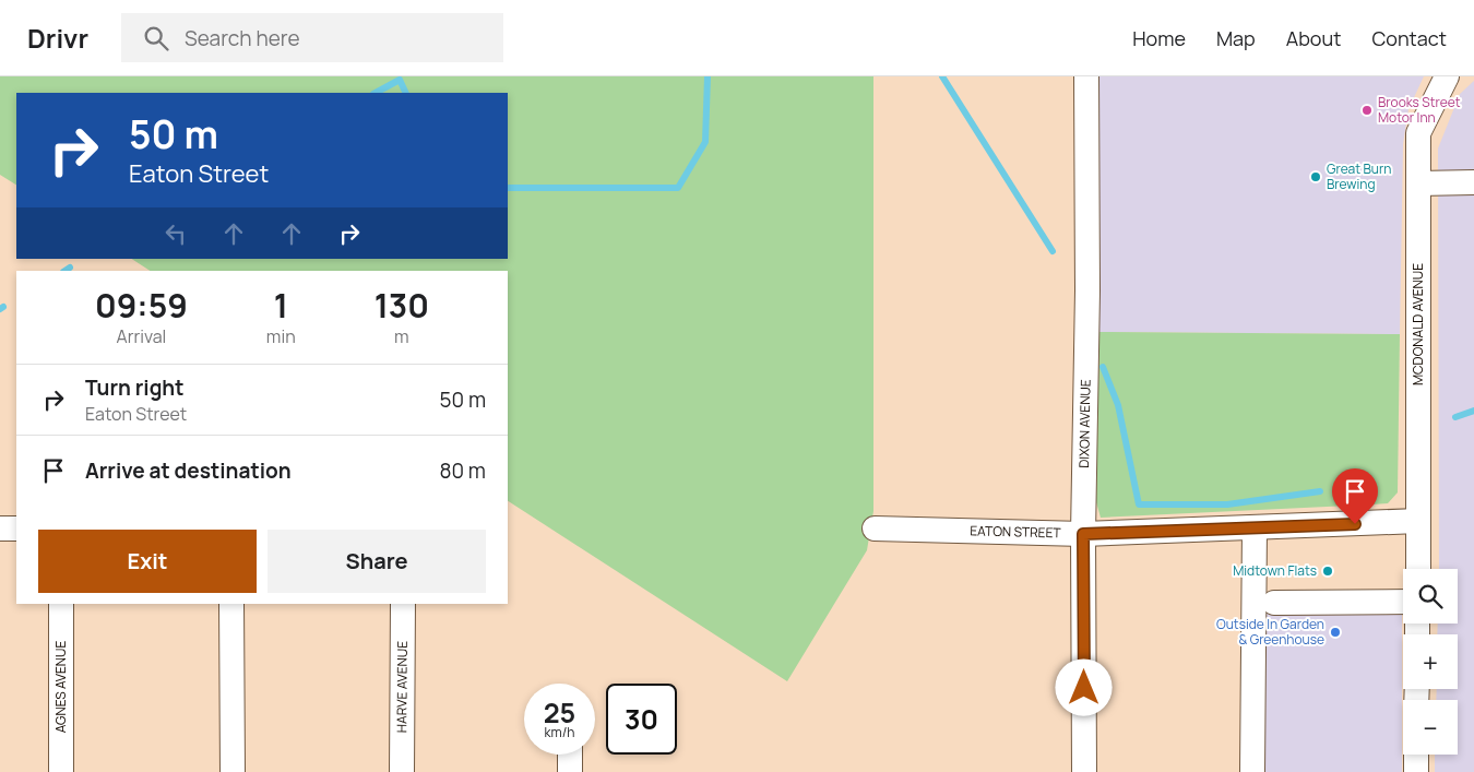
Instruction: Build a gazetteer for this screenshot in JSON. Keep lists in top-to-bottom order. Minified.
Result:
{"streets":{"street":["MCDONALD AVENUE","DIXON AVENUE","EATON STREET","AGNES AVENUE","HARVE AVENUE"]},"crossings":[["MCDONALD AVENUE","EATON STREET"],["DIXON AVENUE","EATON STREET"]],"places":["Brooks Street Motor Inn","Great Burn Brewing","Midtown Flats","Outside In Garden & Greenhouse"],"page":{"header":"Drivr","search":"Search here","nav":["Home","Map","About","Contact"],"turn":["50 m","Eaton Street"],"eta":["09:59","Arrival","1","min","130","m"],"list":[{"name":"Turn right","note":"Eaton Street","value":"50 m"},{"name":"Arrive at destination","value":"80 m"}],"buttons":["Exit","Share"],"map_buttons":["+","−"],"speed":"25 km/h","limit":"30"}}
